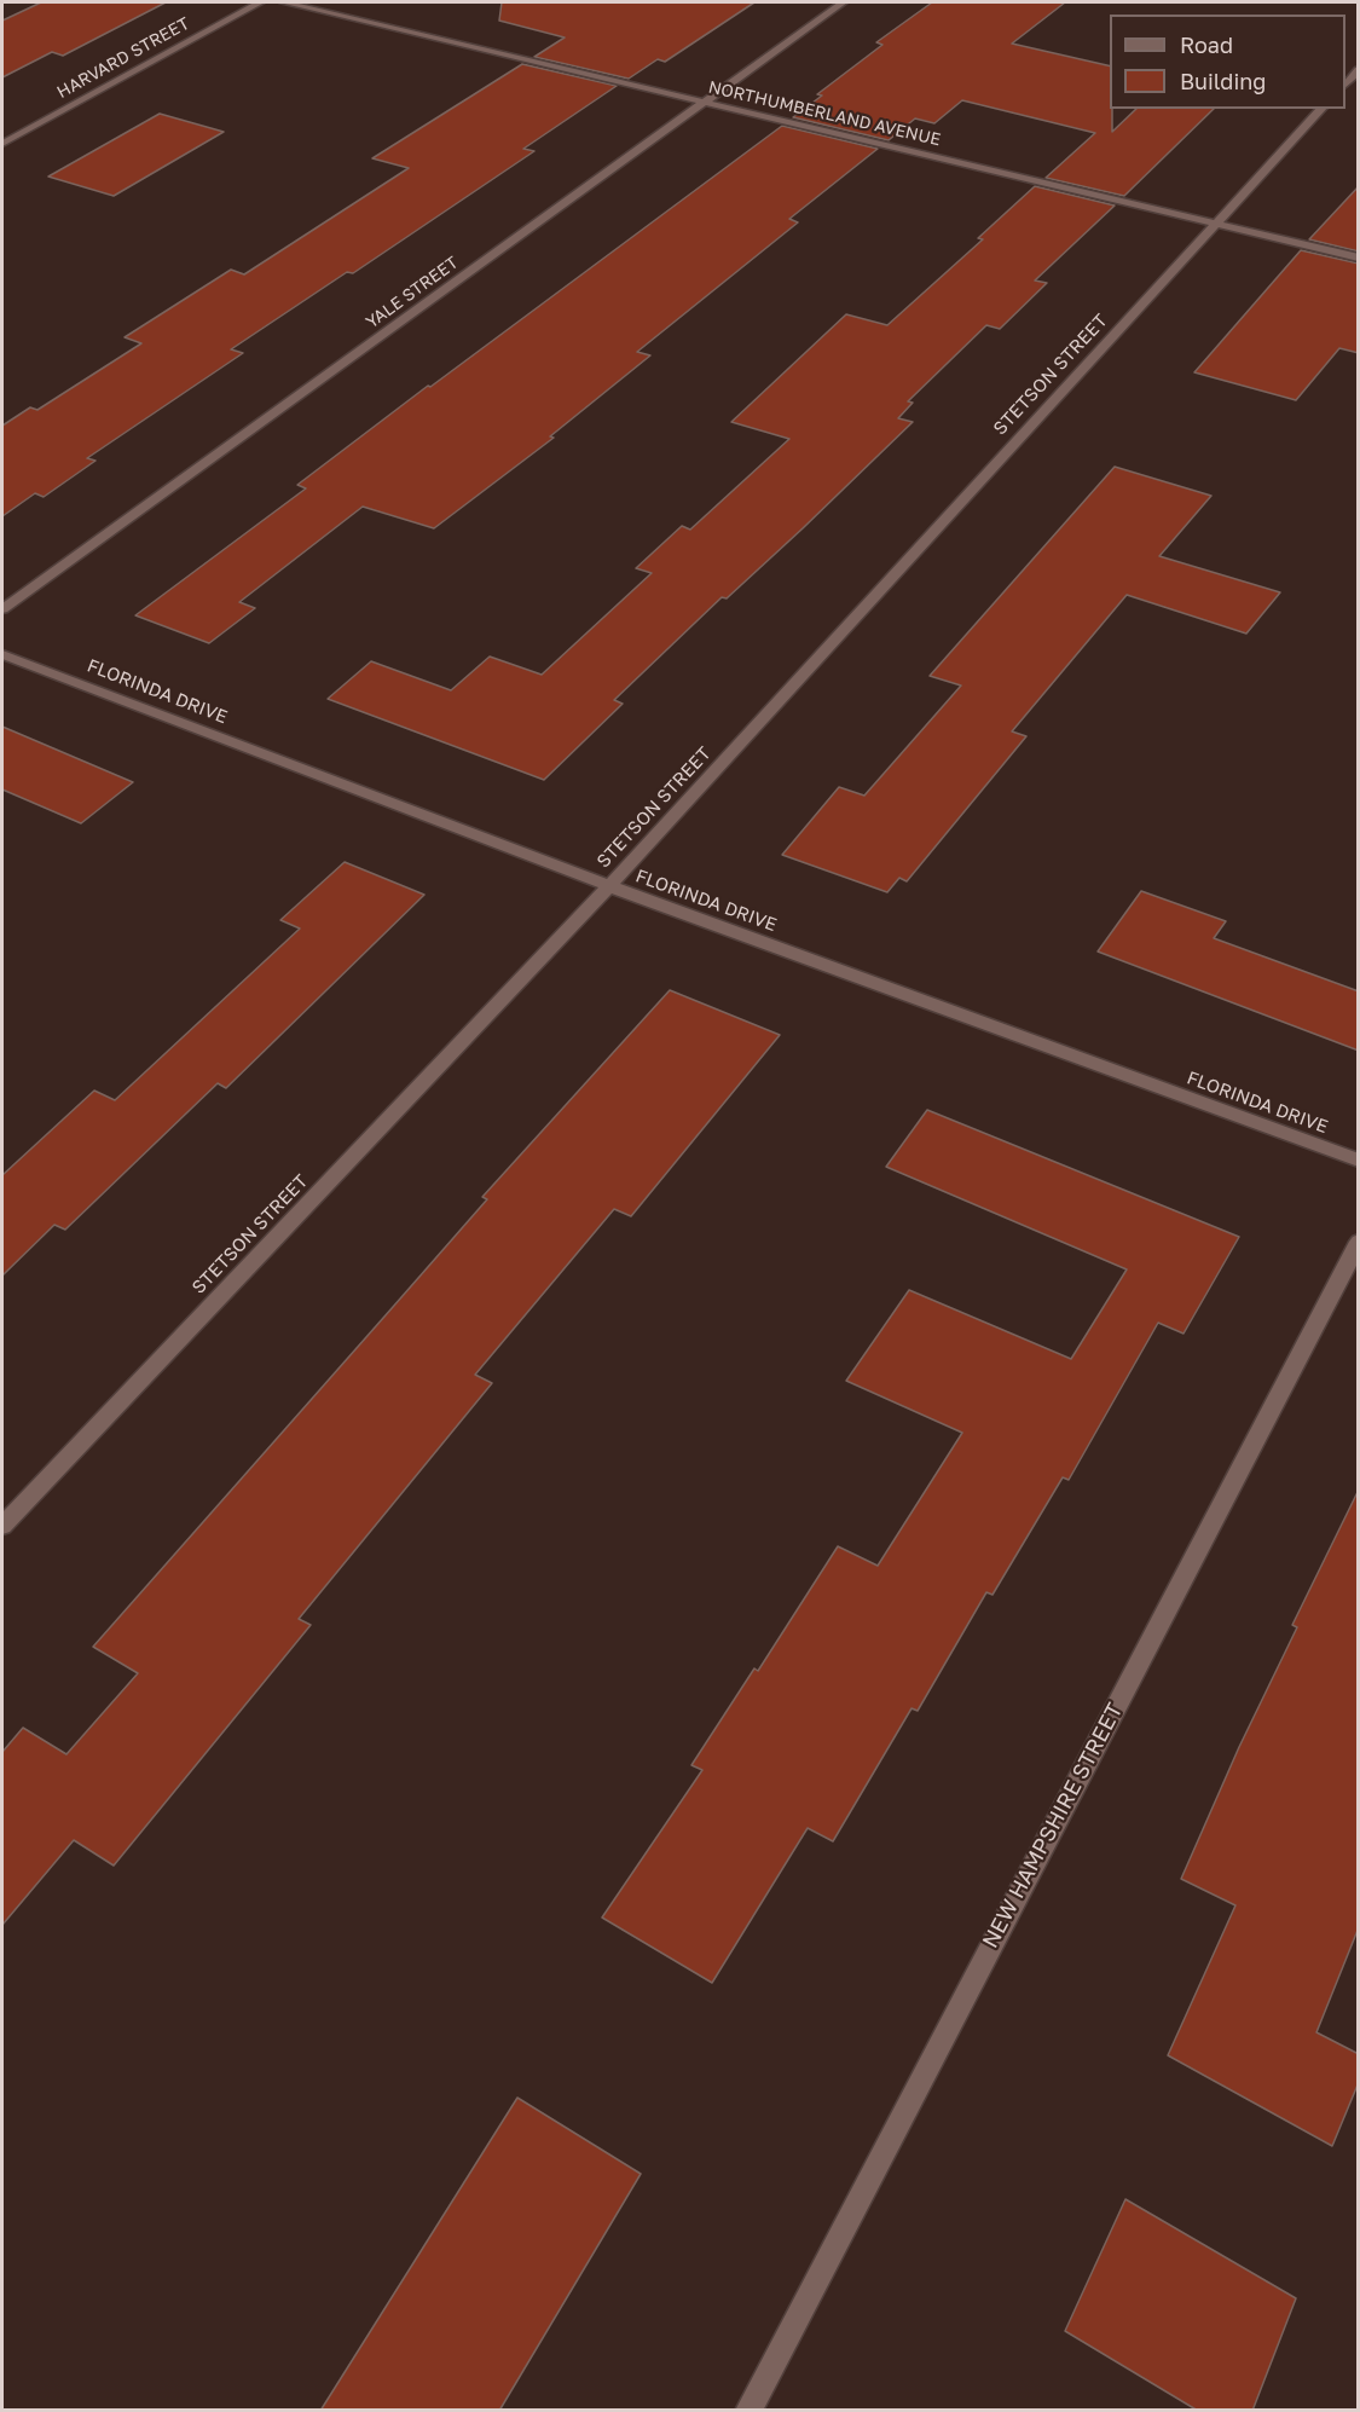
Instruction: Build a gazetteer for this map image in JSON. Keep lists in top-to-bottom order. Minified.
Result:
{"streets":{"street":["HARVARD STREET","NORTHUMBERLAND AVENUE","YALE STREET","STETSON STREET","FLORINDA DRIVE","NEW HAMPSHIRE STREET"]},"crossings":[["NORTHUMBERLAND AVENUE","YALE STREET"],["NORTHUMBERLAND AVENUE","STETSON STREET"],["STETSON STREET","FLORINDA DRIVE"]],"legend":["Road","Building"]}
